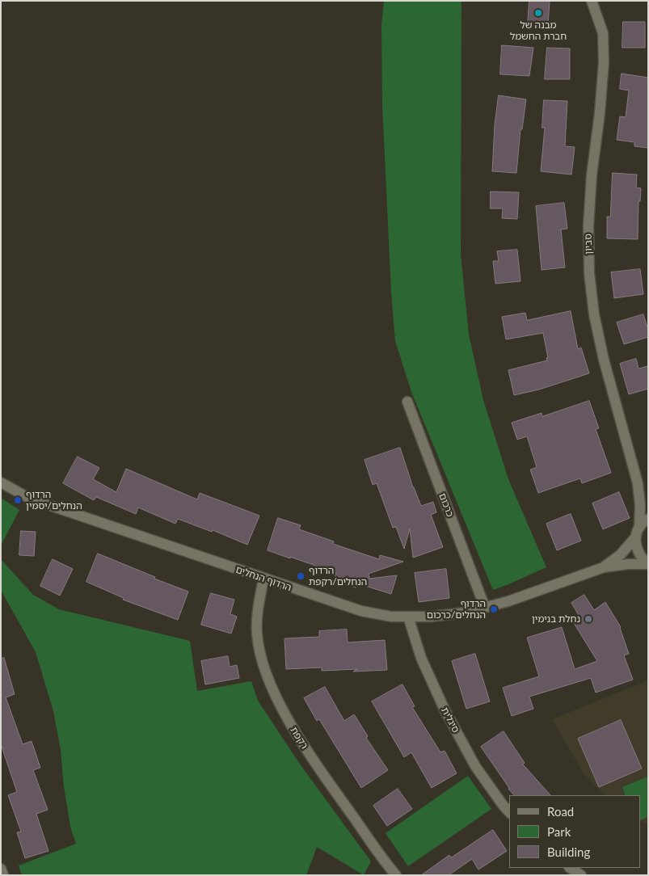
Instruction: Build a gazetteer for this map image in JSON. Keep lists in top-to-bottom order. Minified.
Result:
{"streets":{"street":["סביון","כרכום","הרדוף הנחלים","סיגלית","רקפת"]},"crossings":[["סביון","הרדוף הנחלים"],["כרכום","הרדוף הנחלים"],["הרדוף הנחלים","סיגלית"],["הרדוף הנחלים","רקפת"]],"places":["מבנה של חברת החשמל","הרדוף הנחלים/יסמין","הרדוף הנחלים/רקפת","הרדוף הנחלים/כרכום","נחלת בנימין"],"legend":["Road","Park","Building"]}
